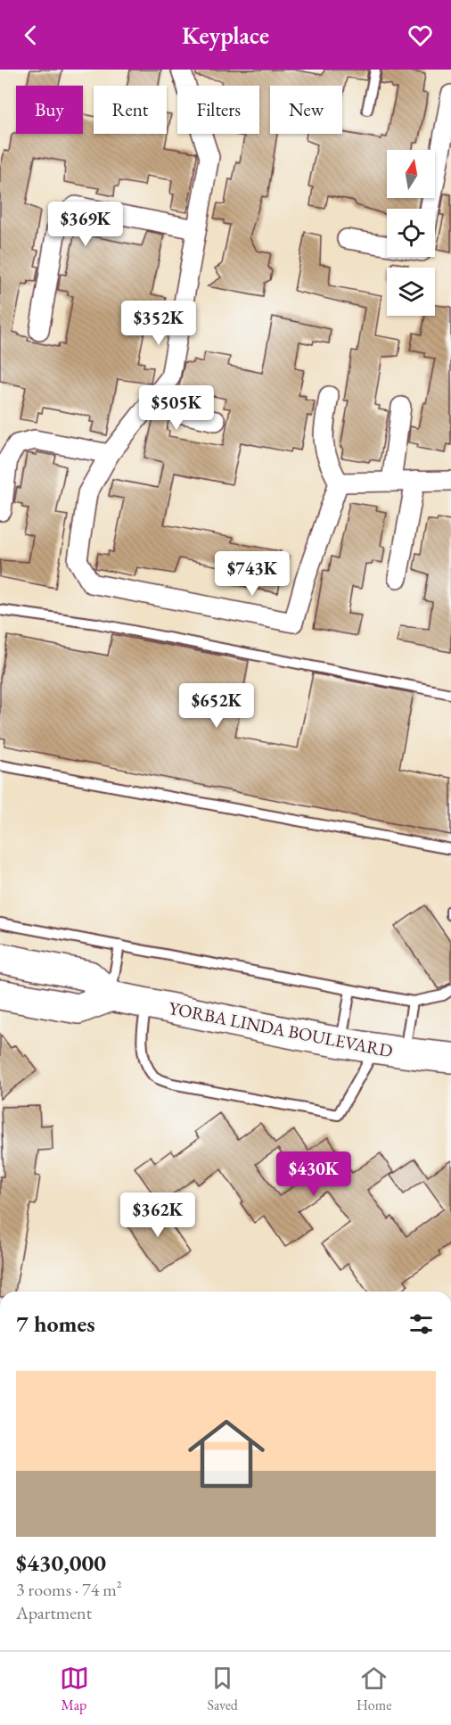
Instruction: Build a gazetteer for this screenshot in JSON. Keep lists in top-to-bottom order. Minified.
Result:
{"streets":{"main road":["YORBA LINDA BOULEVARD"]},"north":"top","page":{"header":"Keyplace","chip":["Buy","Rent","Filters","New"],"price":["$369K","$352K","$505K","$743K","$652K","$430K","$362K"],"heading":"7 homes","list":[{"name":"$430,000","note":"3 rooms · 74 m² · Apartment"}],"tabs":["Map","Saved","Home"]}}
